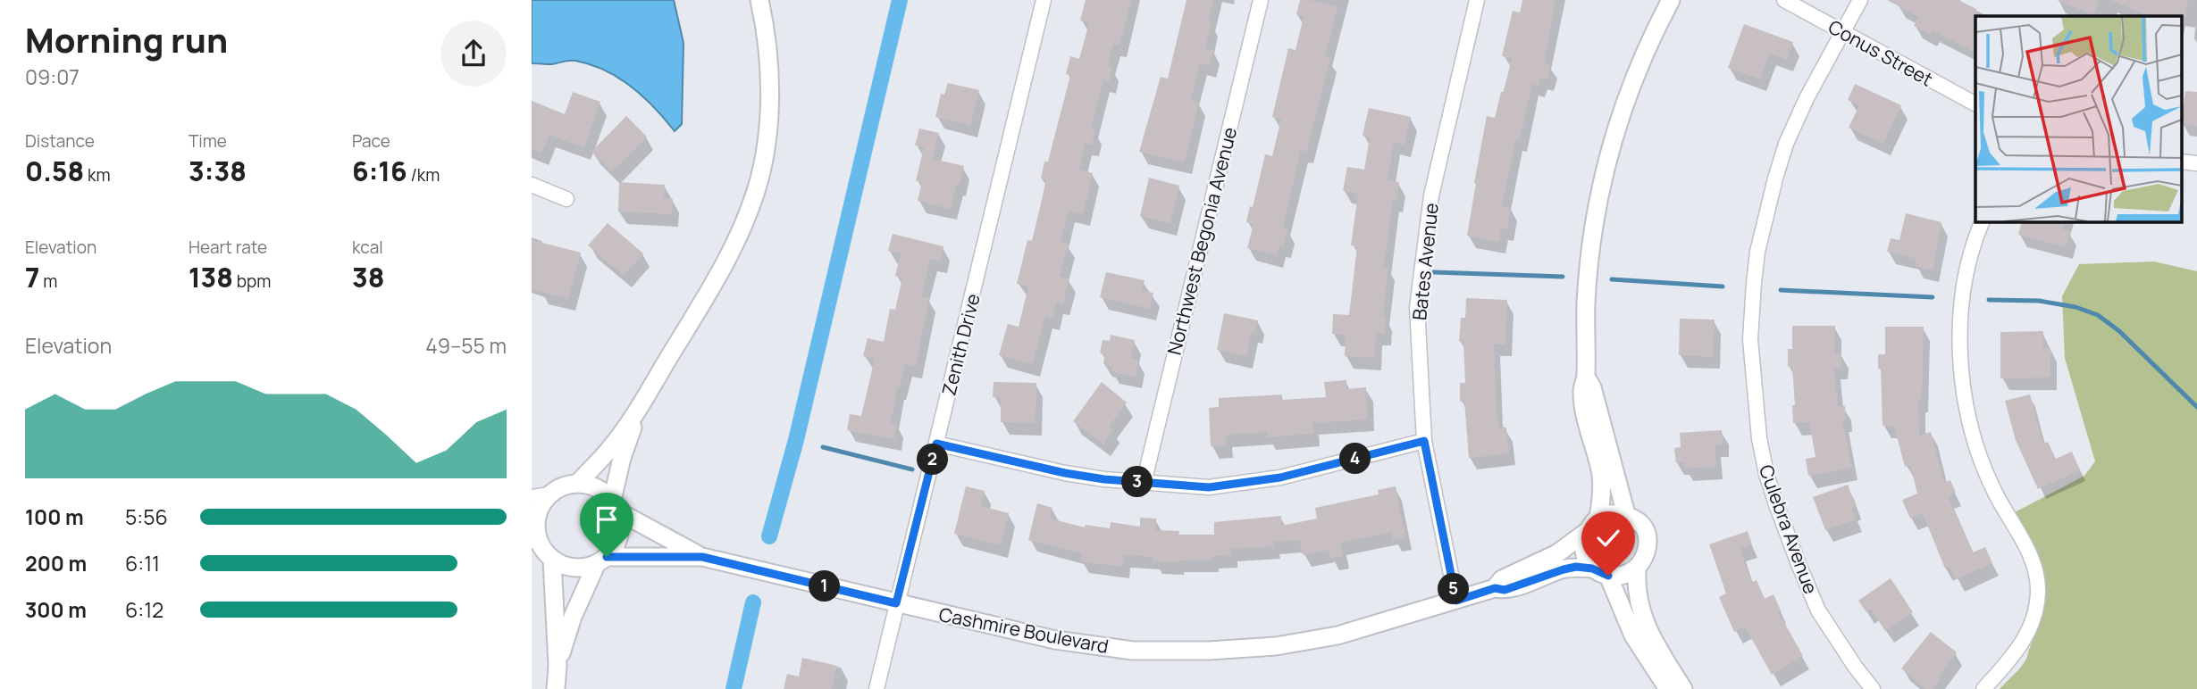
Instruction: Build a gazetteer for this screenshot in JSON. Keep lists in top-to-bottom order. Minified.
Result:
{"streets":{"street":["Conus Street","Northwest Begonia Avenue","Bates Avenue","Zenith Drive","Culebra Avenue","Cashmire Boulevard"]},"crossings":[["Conus Street","Culebra Avenue"],["Bates Avenue","Cashmire Boulevard"],["Zenith Drive","Cashmire Boulevard"]],"page":{"heading":["Morning run","09:07"],"stats":[["Distance","0.58 km"],["Time","3:38"],["Pace","6:16 /km"],["Elevation","7 m"],["Heart rate","138 bpm"],["kcal","38"]],"chart":["Elevation","49–55 m"],"pins":["4","2","3","1","5"],"list":[{"name":"100 m","note":"5:56"},{"name":"200 m","note":"6:11"},{"name":"300 m","note":"6:12"}]}}
